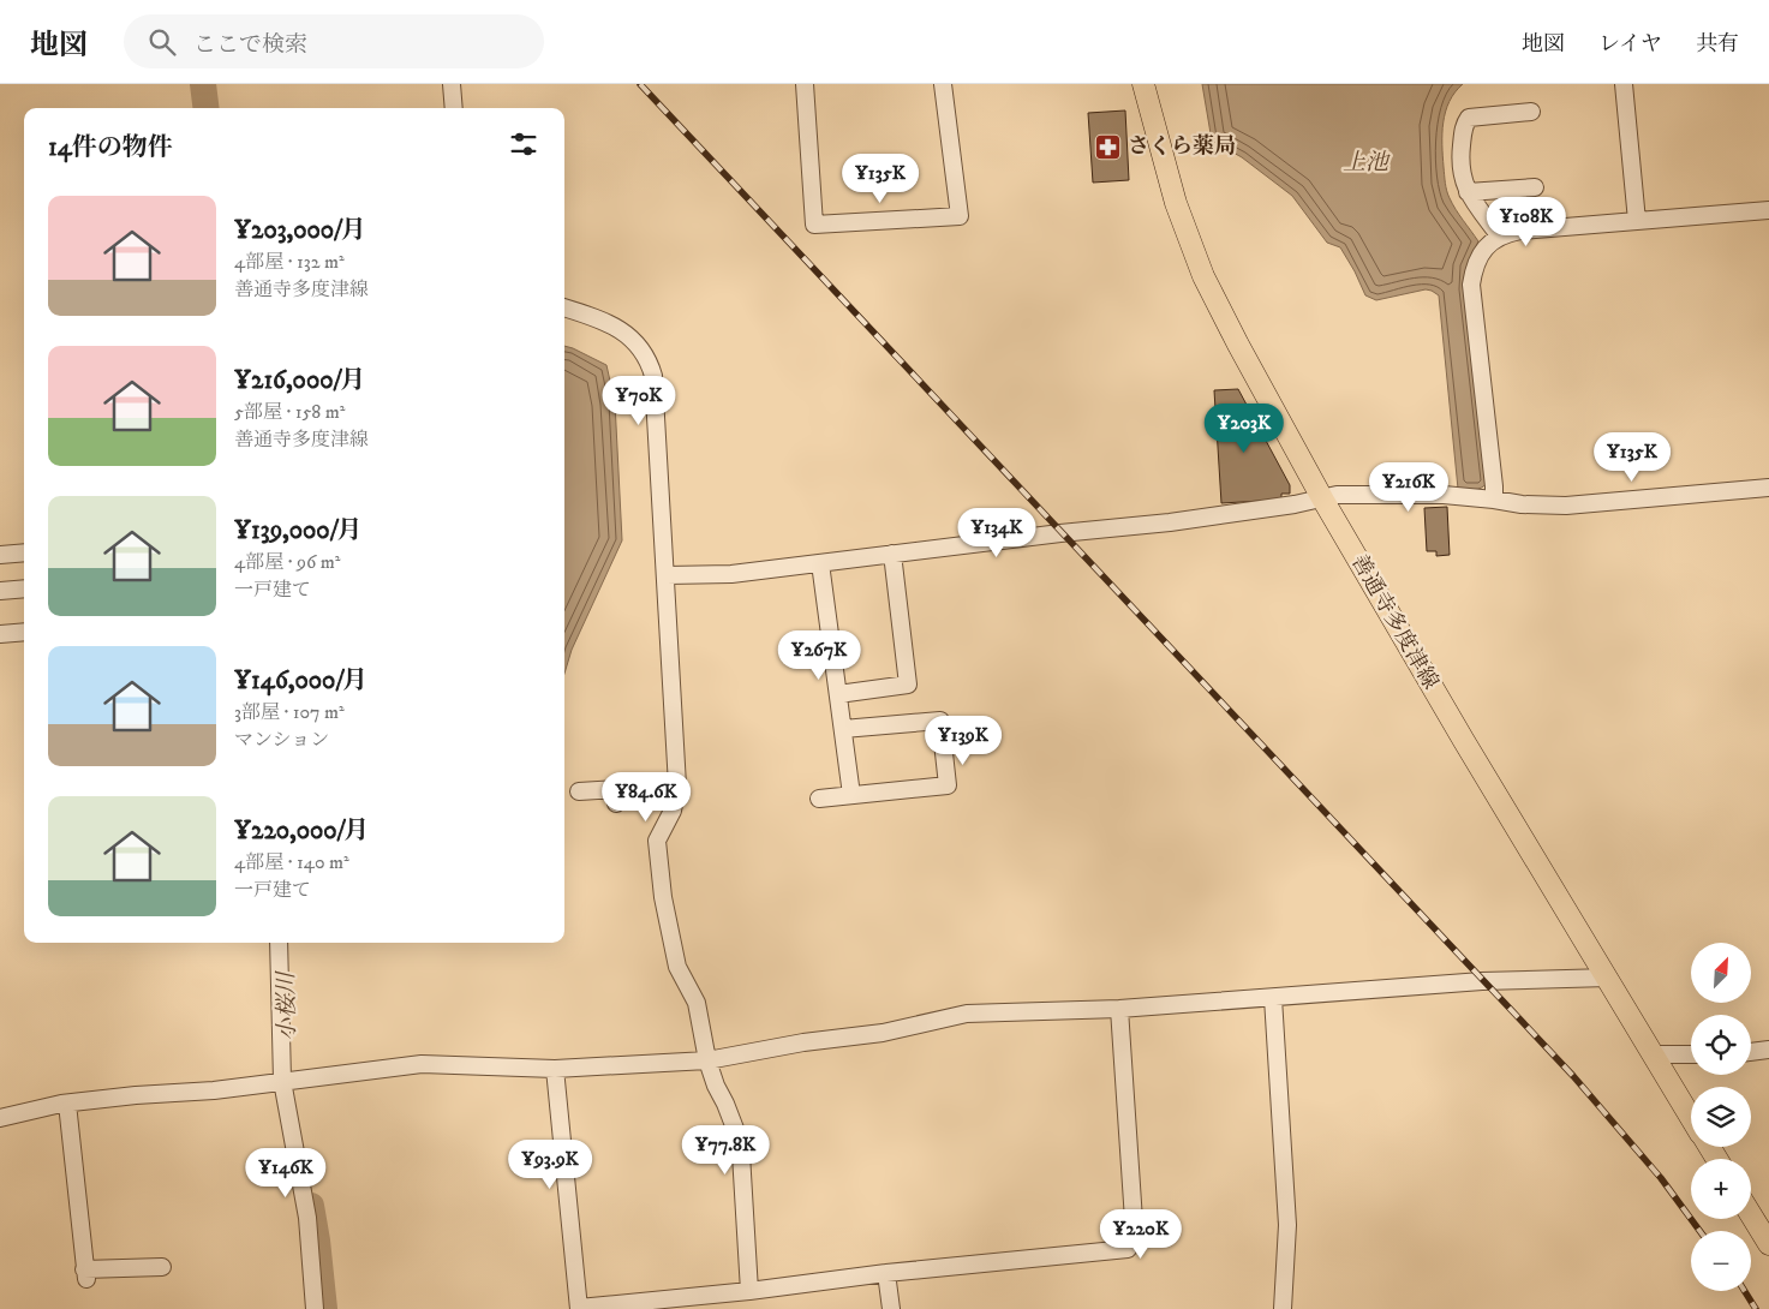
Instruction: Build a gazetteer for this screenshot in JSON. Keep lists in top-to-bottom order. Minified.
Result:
{"streets":{"main road":["善通寺多度津線"]},"water":["上池","小桜川"],"places":{"pharmacy":["さくら薬局"]},"north":"top right","page":{"header":"地図","search":"ここで検索","nav":["地図","レイヤ","共有"],"heading":"14件の物件","price":["¥135K","¥108K","¥70K","¥203K","¥135K","¥216K","¥134K","¥267K","¥139K","¥84.6K","¥77.8K","¥93.9K","¥146K","¥220K"],"list":[{"name":"¥203,000/月","note":"4部屋 · 132 m² · 善通寺多度津線"},{"name":"¥216,000/月","note":"5部屋 · 158 m² · 善通寺多度津線"},{"name":"¥139,000/月","note":"4部屋 · 96 m² · 一戸建て"},{"name":"¥146,000/月","note":"3部屋 · 107 m² · マンション"},{"name":"¥220,000/月","note":"4部屋 · 140 m² · 一戸建て"}],"map_buttons":["+","−"]}}
